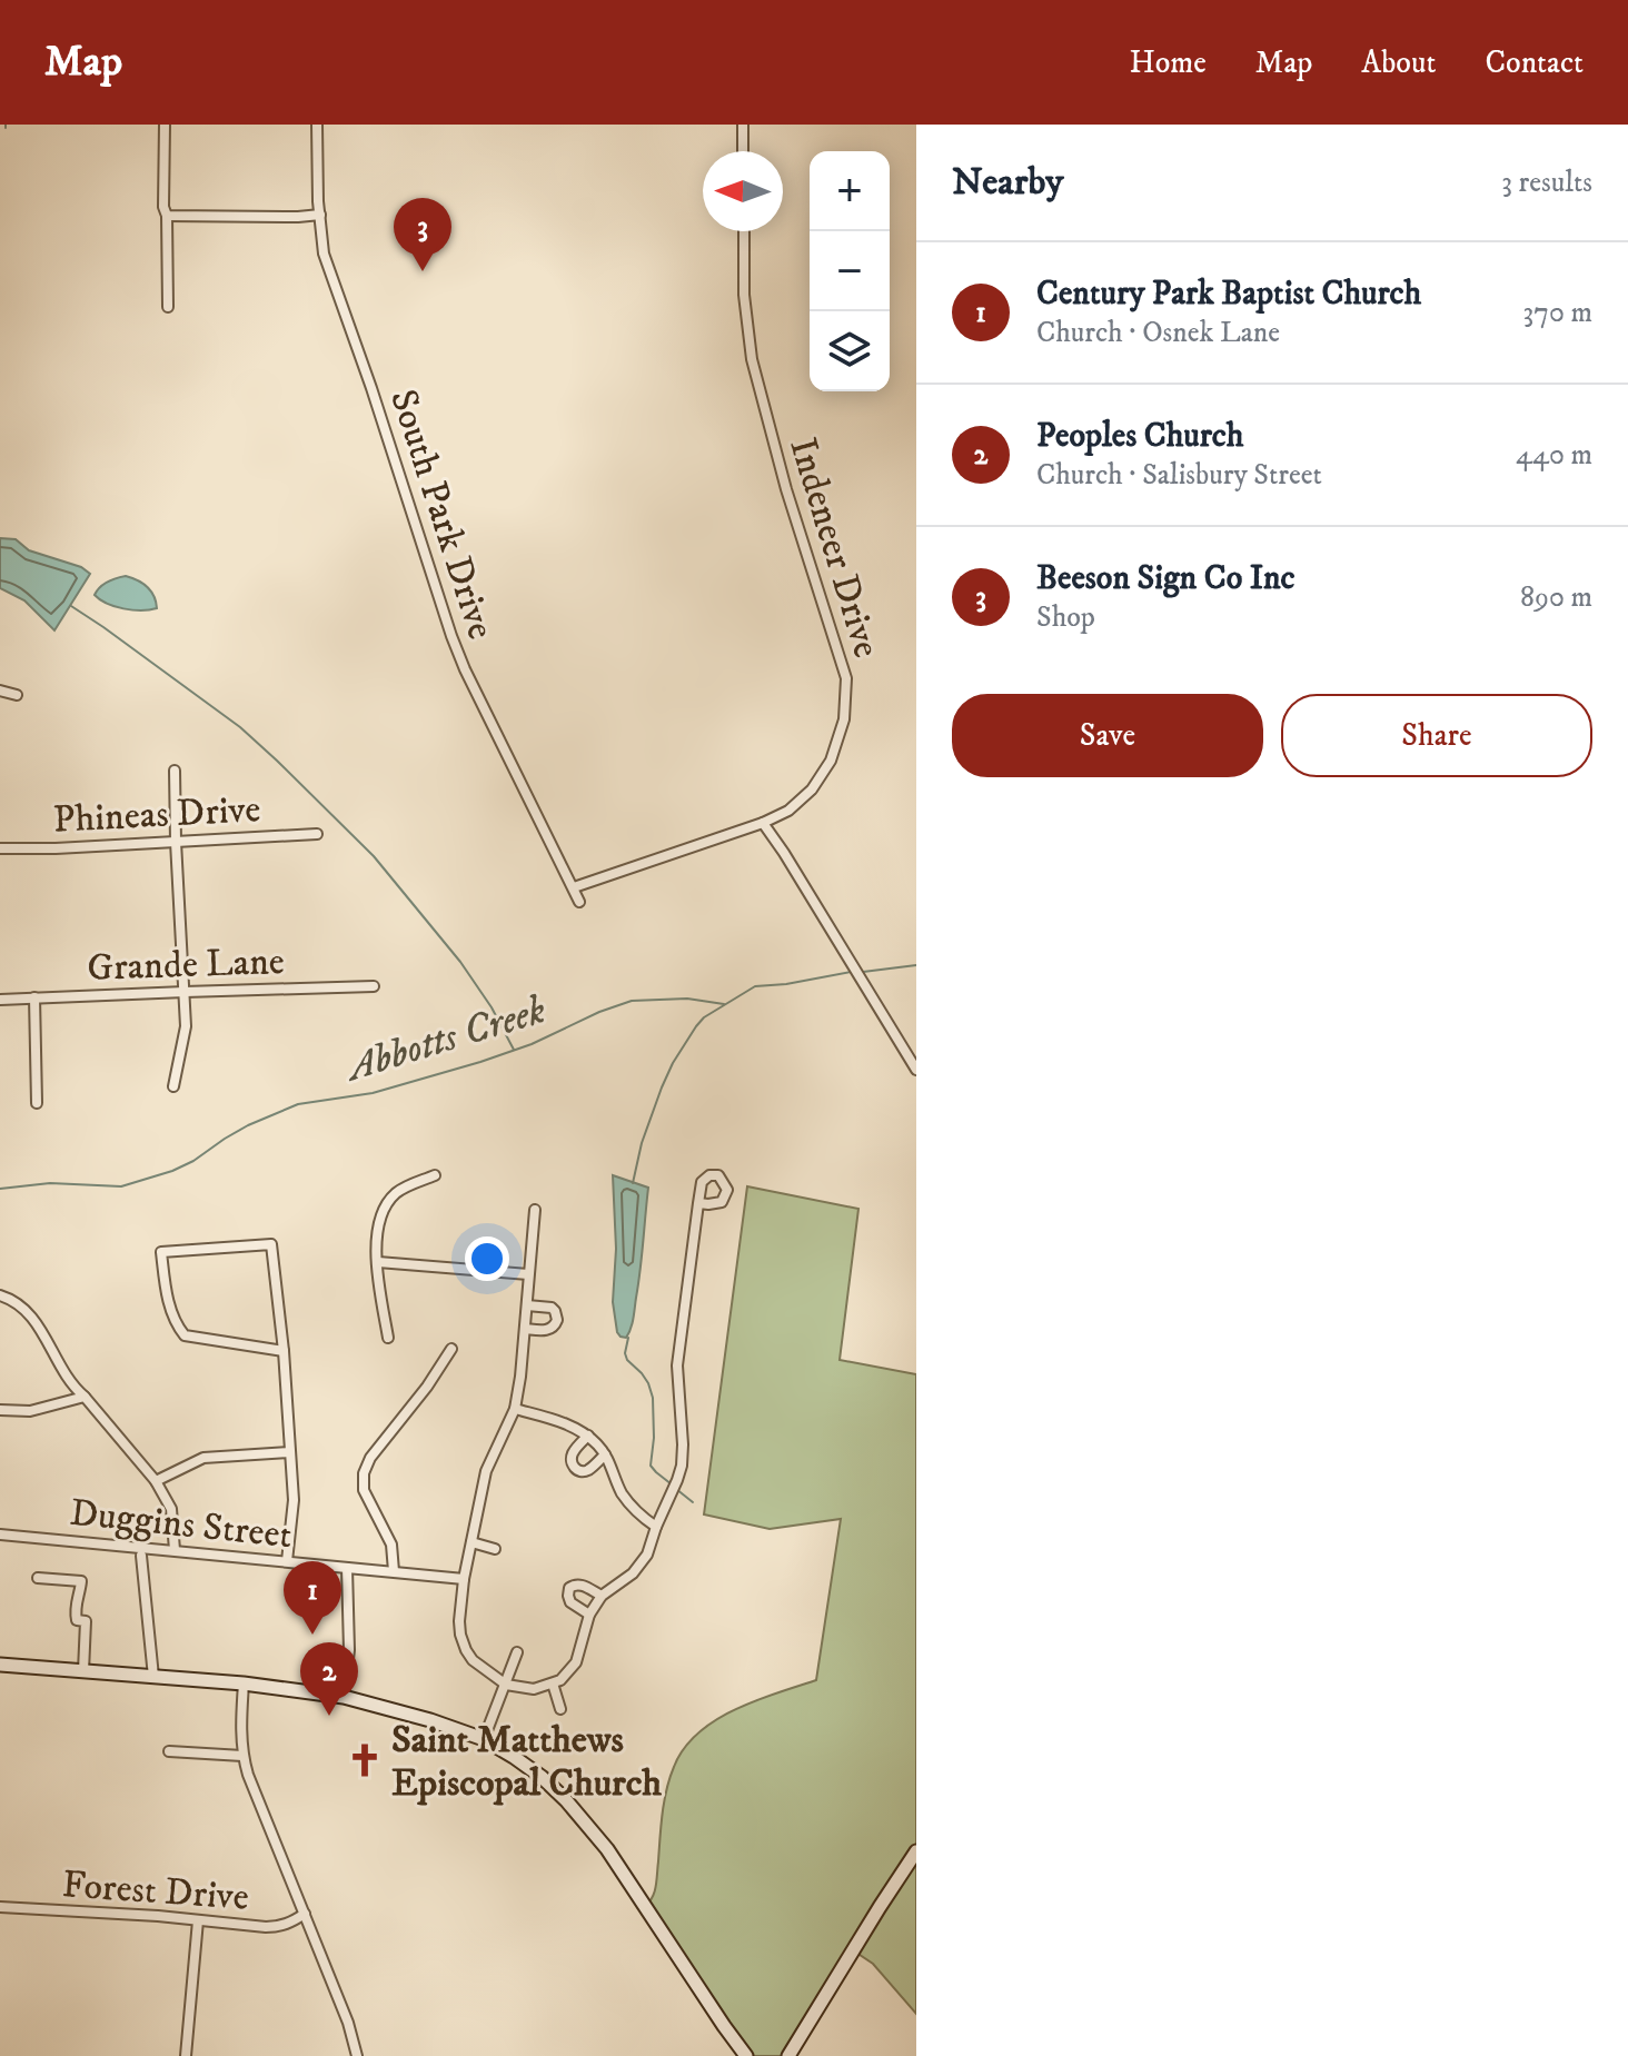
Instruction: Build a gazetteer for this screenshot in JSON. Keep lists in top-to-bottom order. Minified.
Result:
{"streets":{"street":["South Park Drive","Indeneer Drive","Phineas Drive","Grande Lane","Duggins Street","Forest Drive"]},"crossings":[["South Park Drive","Indeneer Drive"]],"water":["Abbotts Creek"],"places":{"church":["Saint Matthews Episcopal Church"]},"north":"left","page":{"header":"Map","nav":["Home","Map","About","Contact"],"heading":["Nearby","3 results"],"map_buttons":["+","−"],"pins":["3","1","2"],"list":[{"mark":"1","name":"Century Park Baptist Church","note":"Church · Osnek Lane","value":"370 m"},{"mark":"2","name":"Peoples Church","note":"Church · Salisbury Street","value":"440 m"},{"mark":"3","name":"Beeson Sign Co Inc","note":"Shop","value":"890 m"}],"buttons":["Save","Share"]}}
